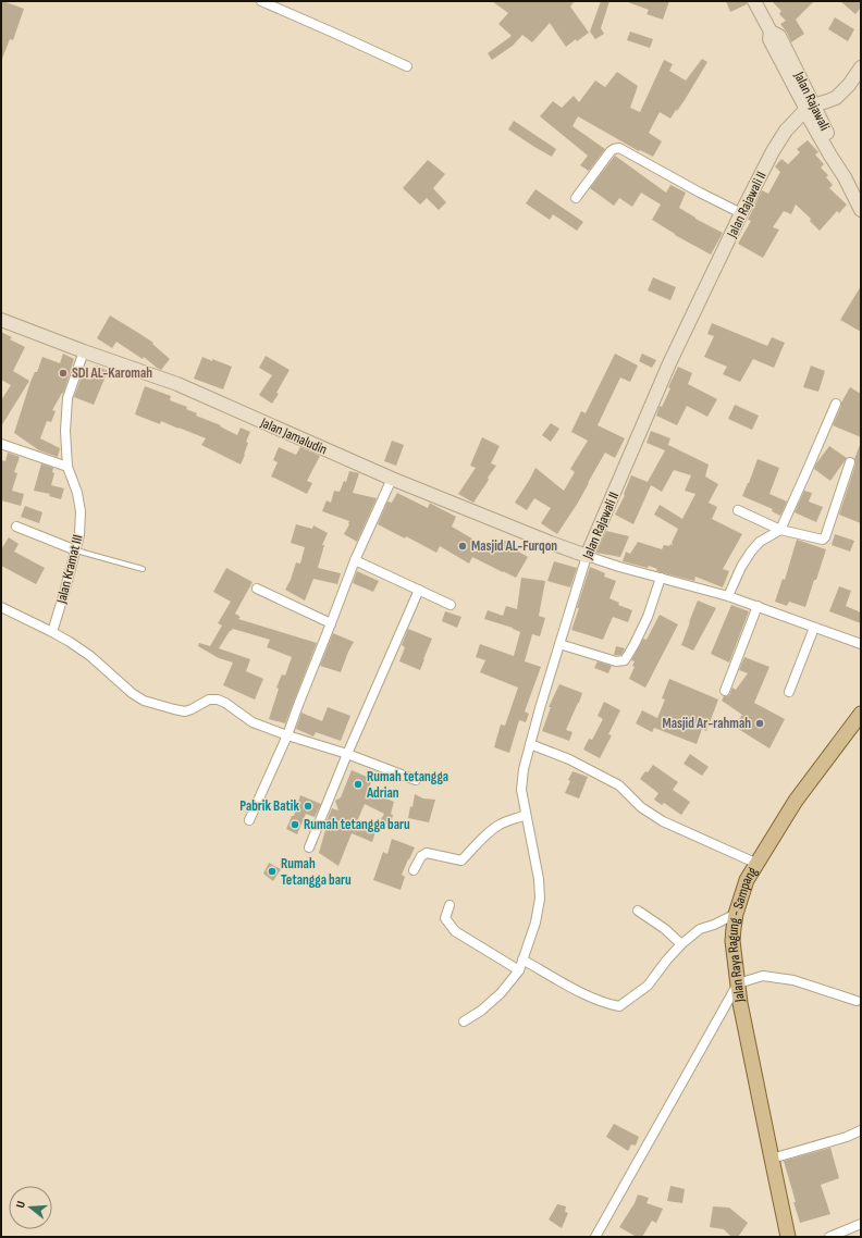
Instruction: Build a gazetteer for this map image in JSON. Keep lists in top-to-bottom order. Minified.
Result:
{"streets":{"main road":["Jalan Raya Ragung - Sampang"],"street":["Jalan Rajawali","Jalan Rajawali II","Jalan Jamaludin","Jalan Kramat III"]},"crossings":[["Jalan Rajawali","Jalan Rajawali II"],["Jalan Rajawali II","Jalan Jamaludin"],["Jalan Jamaludin","Jalan Kramat III"]],"places":["SDI AL-Karomah","Masjid AL-Furqon","Masjid Ar-rahmah","Rumah tetangga Adrian","Pabrik Batik","Rumah tetangga baru","Rumah Tetangga baru"],"north":"left"}
